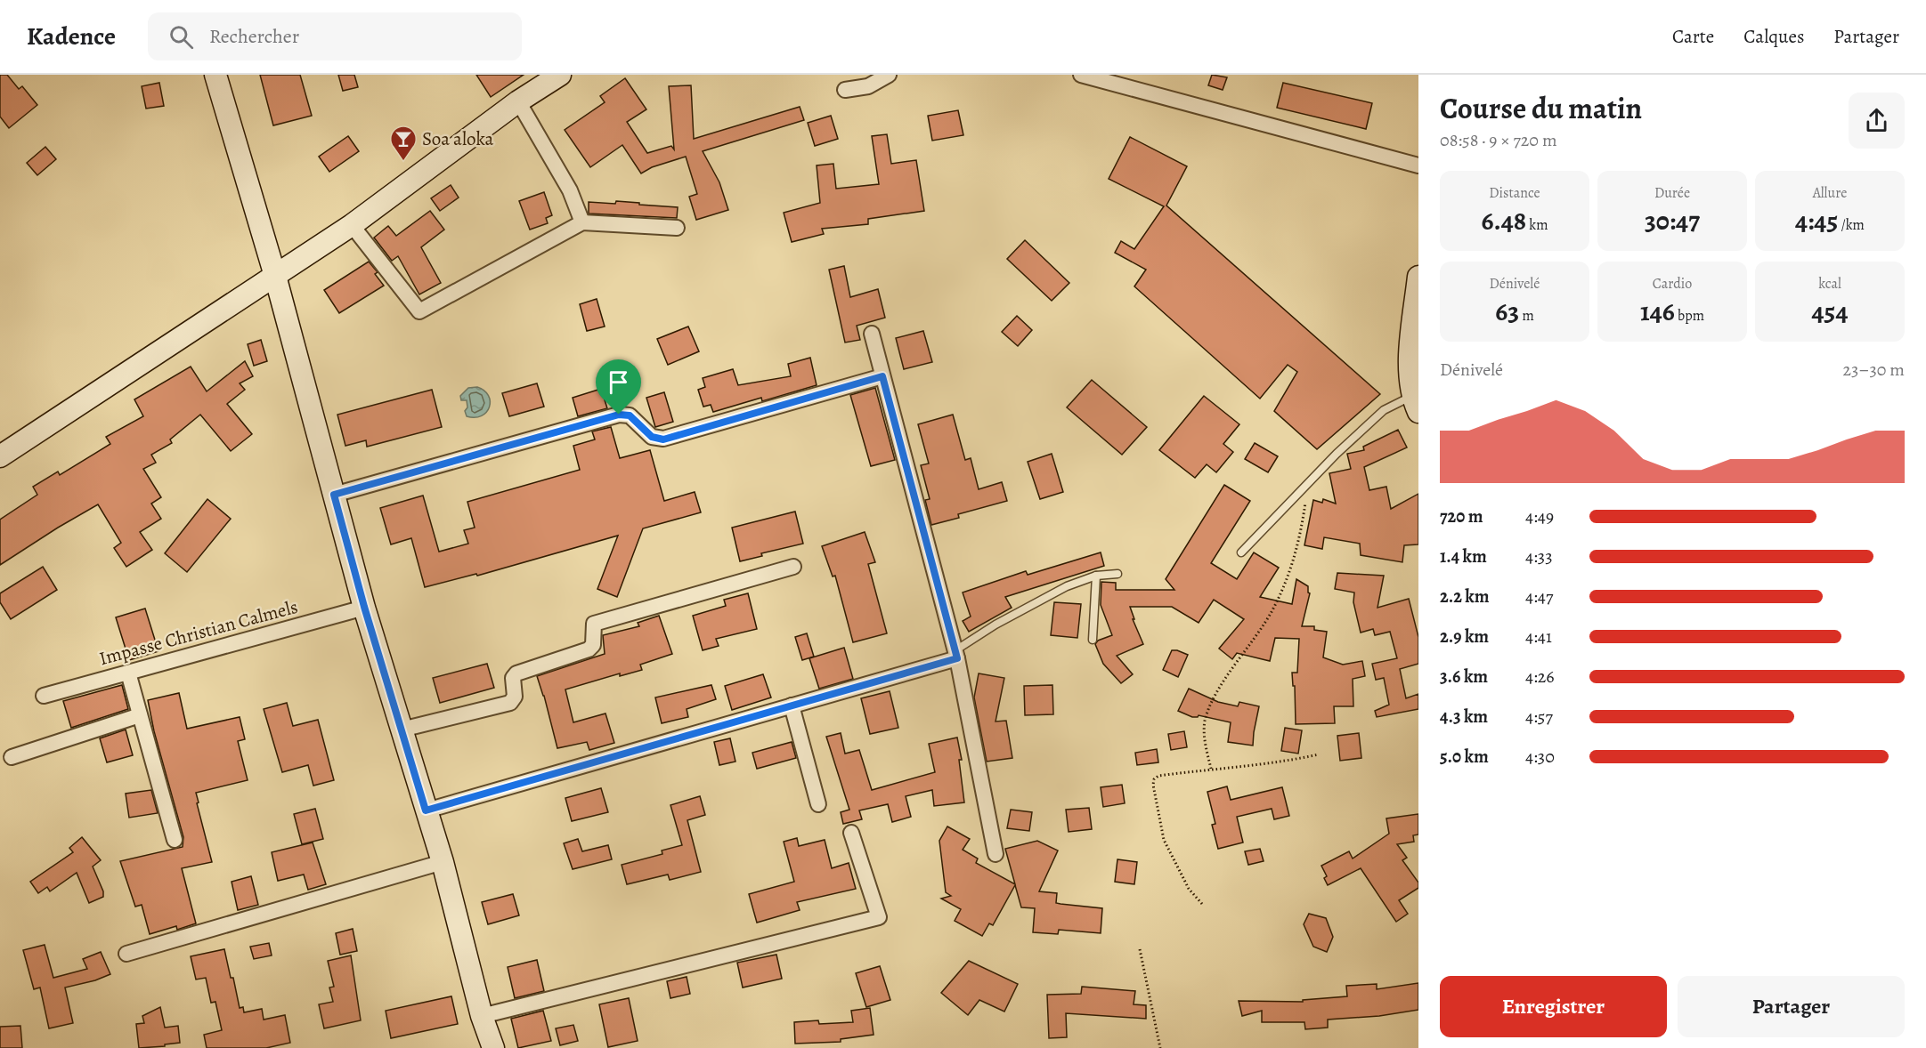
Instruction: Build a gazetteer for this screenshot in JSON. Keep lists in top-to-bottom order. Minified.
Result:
{"streets":{"street":["Impasse Christian Calmels"]},"places":{"bar":["Soa aloka"]},"page":{"header":"Kadence","search":"Rechercher","nav":["Carte","Calques","Partager"],"heading":["Course du matin","08:58 · 9 × 720 m"],"stats":[["Distance","6.48 km"],["Durée","30:47"],["Allure","4:45 /km"],["Dénivelé","63 m"],["Cardio","146 bpm"],["kcal","454"]],"chart":["Dénivelé","23–30 m"],"list":[{"name":"720 m","note":"4:49"},{"name":"1.4 km","note":"4:33"},{"name":"2.2 km","note":"4:47"},{"name":"2.9 km","note":"4:41"},{"name":"3.6 km","note":"4:26"},{"name":"4.3 km","note":"4:57"},{"name":"5.0 km","note":"4:30"}],"buttons":["Enregistrer","Partager"]}}
